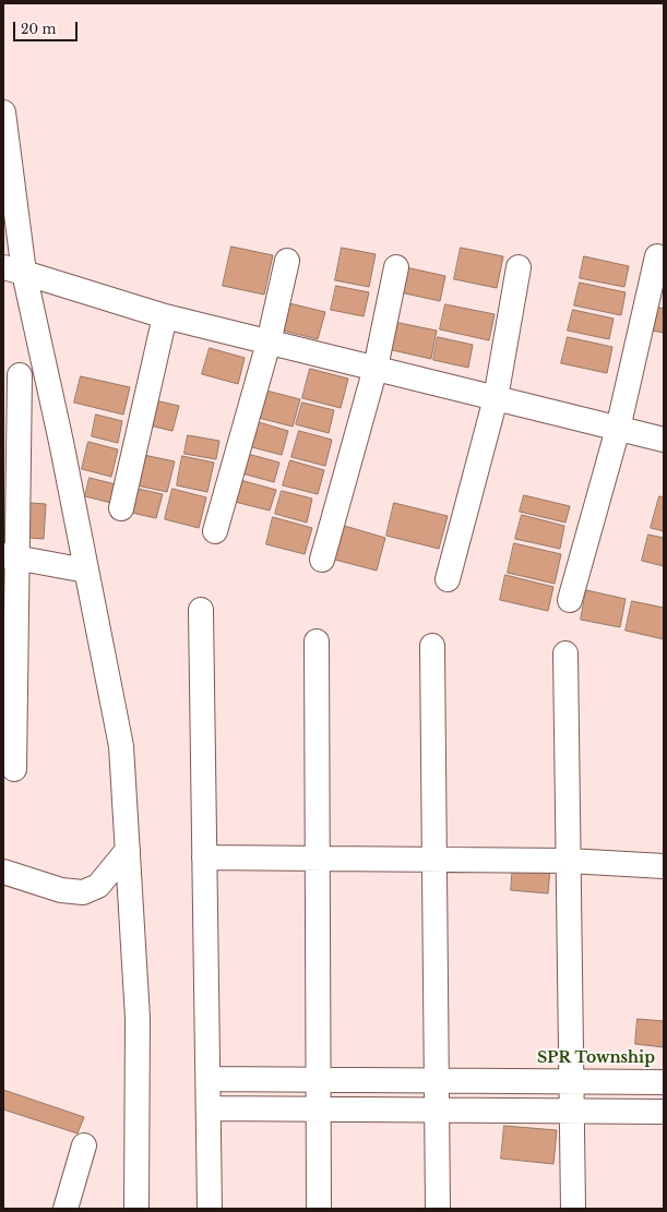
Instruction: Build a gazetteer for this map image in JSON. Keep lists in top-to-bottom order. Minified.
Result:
{"districts":["SPR Township"],"scale_bar":"20 m"}
